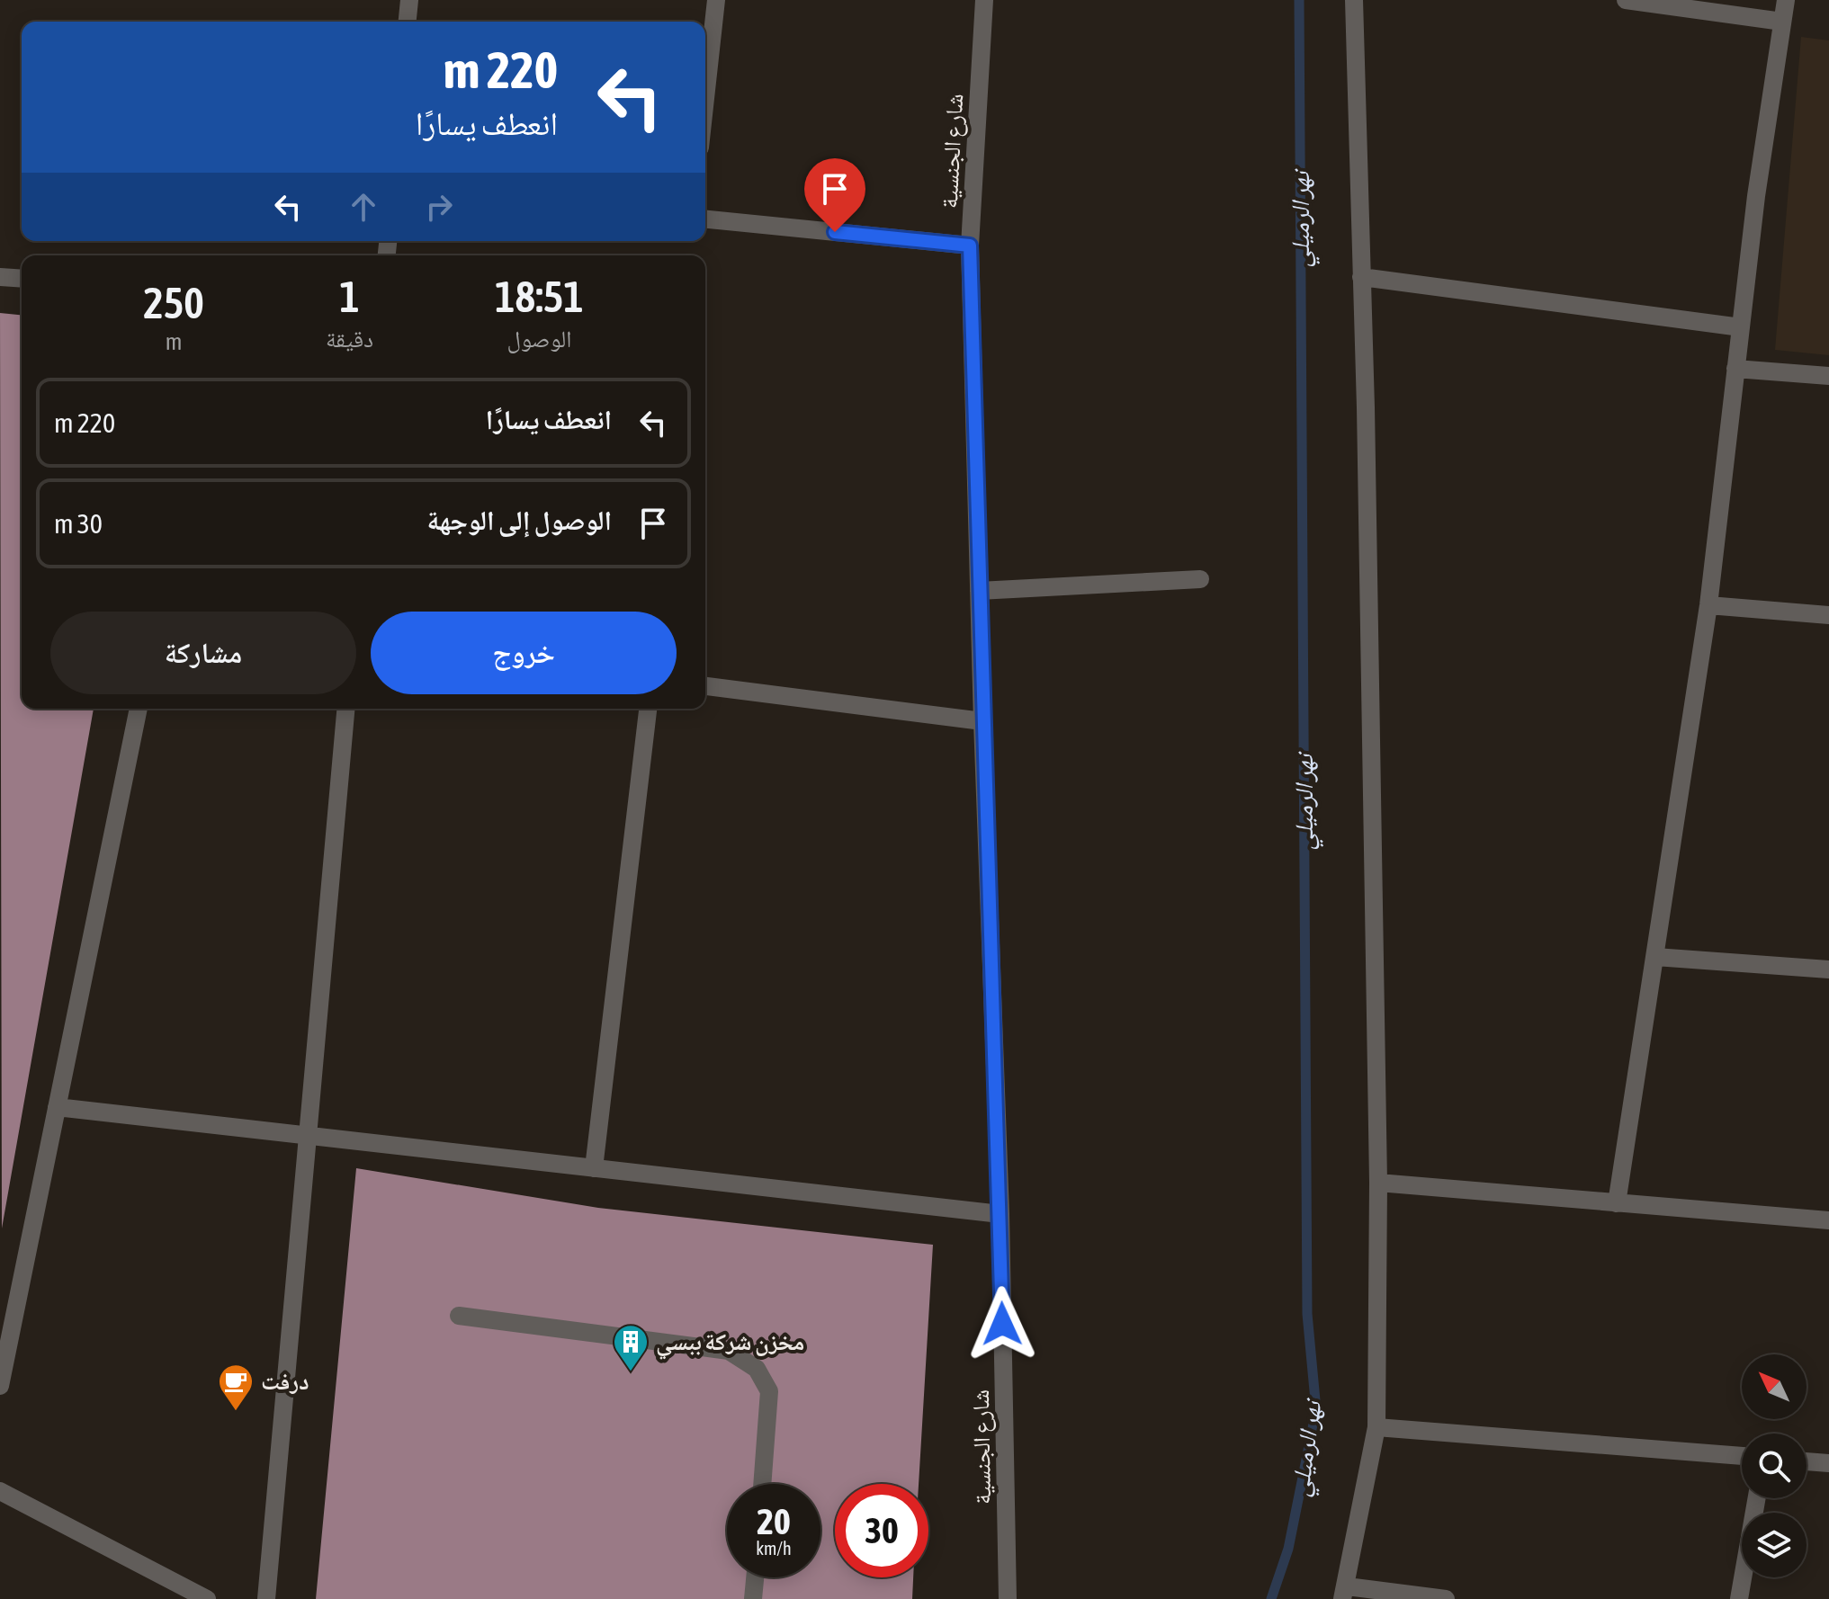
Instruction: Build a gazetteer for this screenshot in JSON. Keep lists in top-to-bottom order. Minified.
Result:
{"streets":{"street":["شارع الجنسية"]},"water":["نهر الرميلي"],"places":{"building":["مخزن شركة ببسي"],"cafe":["درفت"]},"north":"top left","page":{"turn":["220 m","انعطف يسارًا"],"eta":["18:51","الوصول","1","دقيقة","250","m"],"list":[{"name":"انعطف يسارًا","value":"220 m"},{"name":"الوصول إلى الوجهة","value":"30 m"}],"buttons":["خروج","مشاركة"],"speed":"20 km/h","limit":"30"}}
